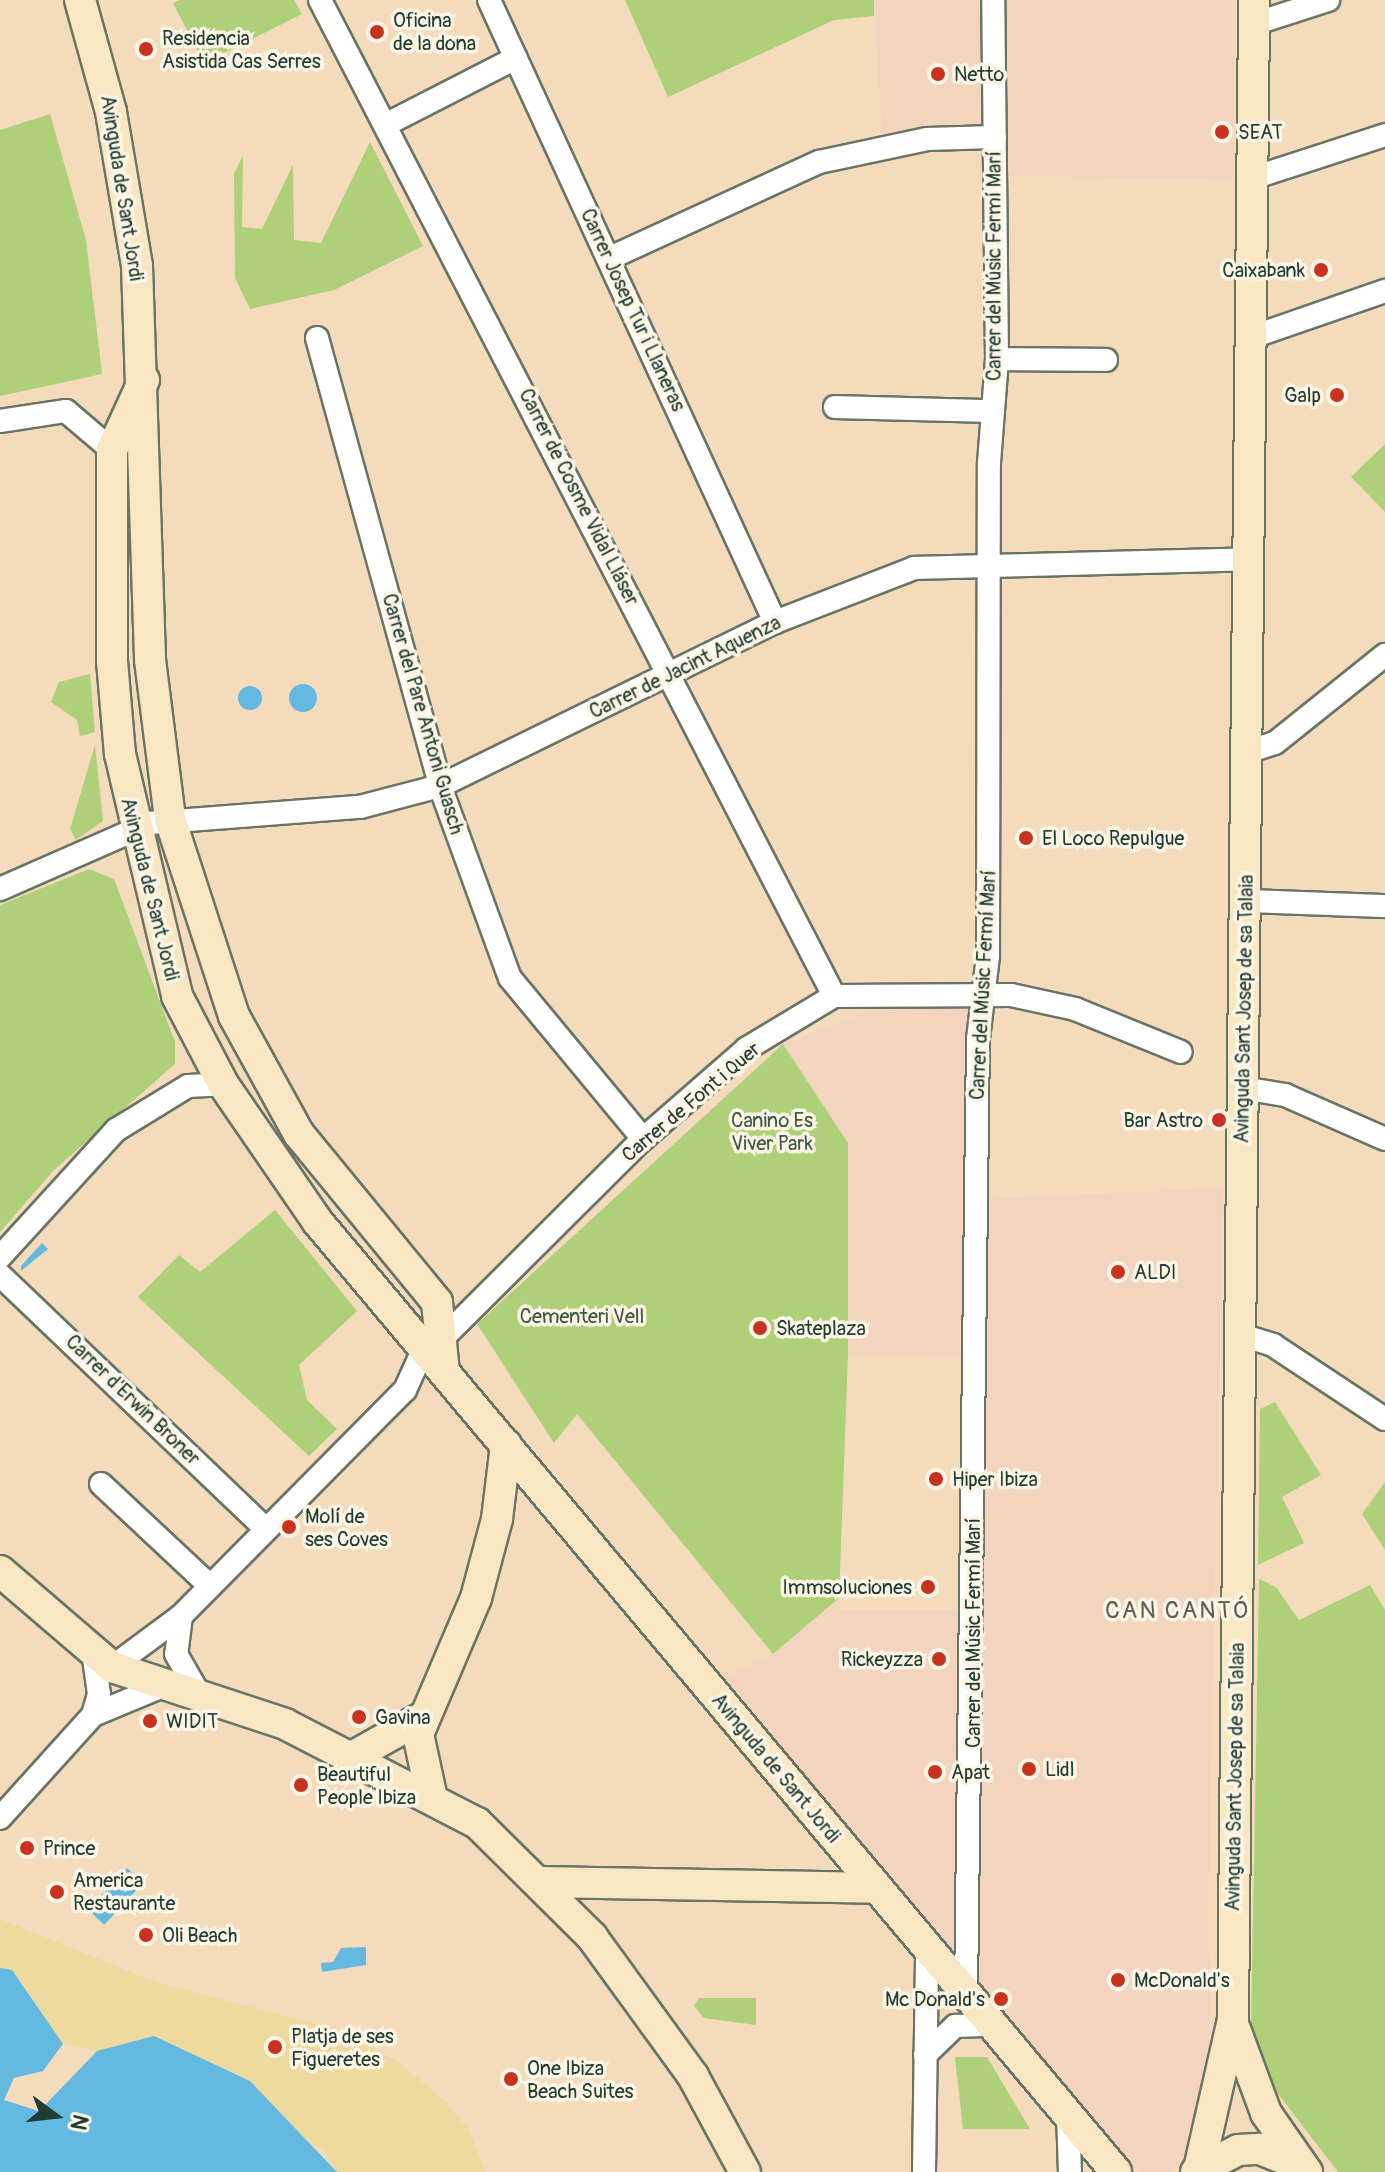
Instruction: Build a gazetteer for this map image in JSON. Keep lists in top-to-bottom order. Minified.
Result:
{"streets":{"street":["Avinguda de Sant Jordi","Carrer del Músic Fermí Marí","Carrer Josep Tur i Llaneras","Carrer de Cosme Vidal Lláser","Carrer de Jacint Aquenza","Carrer del Pare Antoni Guasch","Avinguda Sant Josep de sa Talaia","Carrer de Font i Quer","Carrer d'Erwin Broner"]},"crossings":[["Avinguda de Sant Jordi","Carrer del Músic Fermí Marí"],["Avinguda de Sant Jordi","Carrer de Jacint Aquenza"],["Avinguda de Sant Jordi","Carrer de Font i Quer"],["Carrer del Músic Fermí Marí","Carrer de Jacint Aquenza"],["Carrer Josep Tur i Llaneras","Carrer de Jacint Aquenza"],["Carrer de Cosme Vidal Lláser","Carrer de Jacint Aquenza"],["Carrer de Cosme Vidal Lláser","Carrer de Font i Quer"],["Carrer de Jacint Aquenza","Carrer del Pare Antoni Guasch"],["Carrer de Jacint Aquenza","Avinguda Sant Josep de sa Talaia"],["Carrer del Pare Antoni Guasch","Carrer de Font i Quer"]],"districts":["CAN CANTÓ"],"parks":["Canino Es Viver Park","Cementeri Vell"],"places":["Oficina de la dona","Residencia Asistida Cas Serres","Netto","SEAT","Caixabank","Galp","El Loco Repulgue","Bar Astro","ALDI","Skateplaza","Hiper Ibiza","Molí de ses Coves","Immsoluciones","Rickeyzza","Gavina","WIDIT","Lidl","Apat","Beautiful People Ibiza","Prince","America Restaurante","Oli Beach","McDonald's","Mc Donald's","Platja de ses Figueretes","One Ibiza Beach Suites"],"north":"right"}
